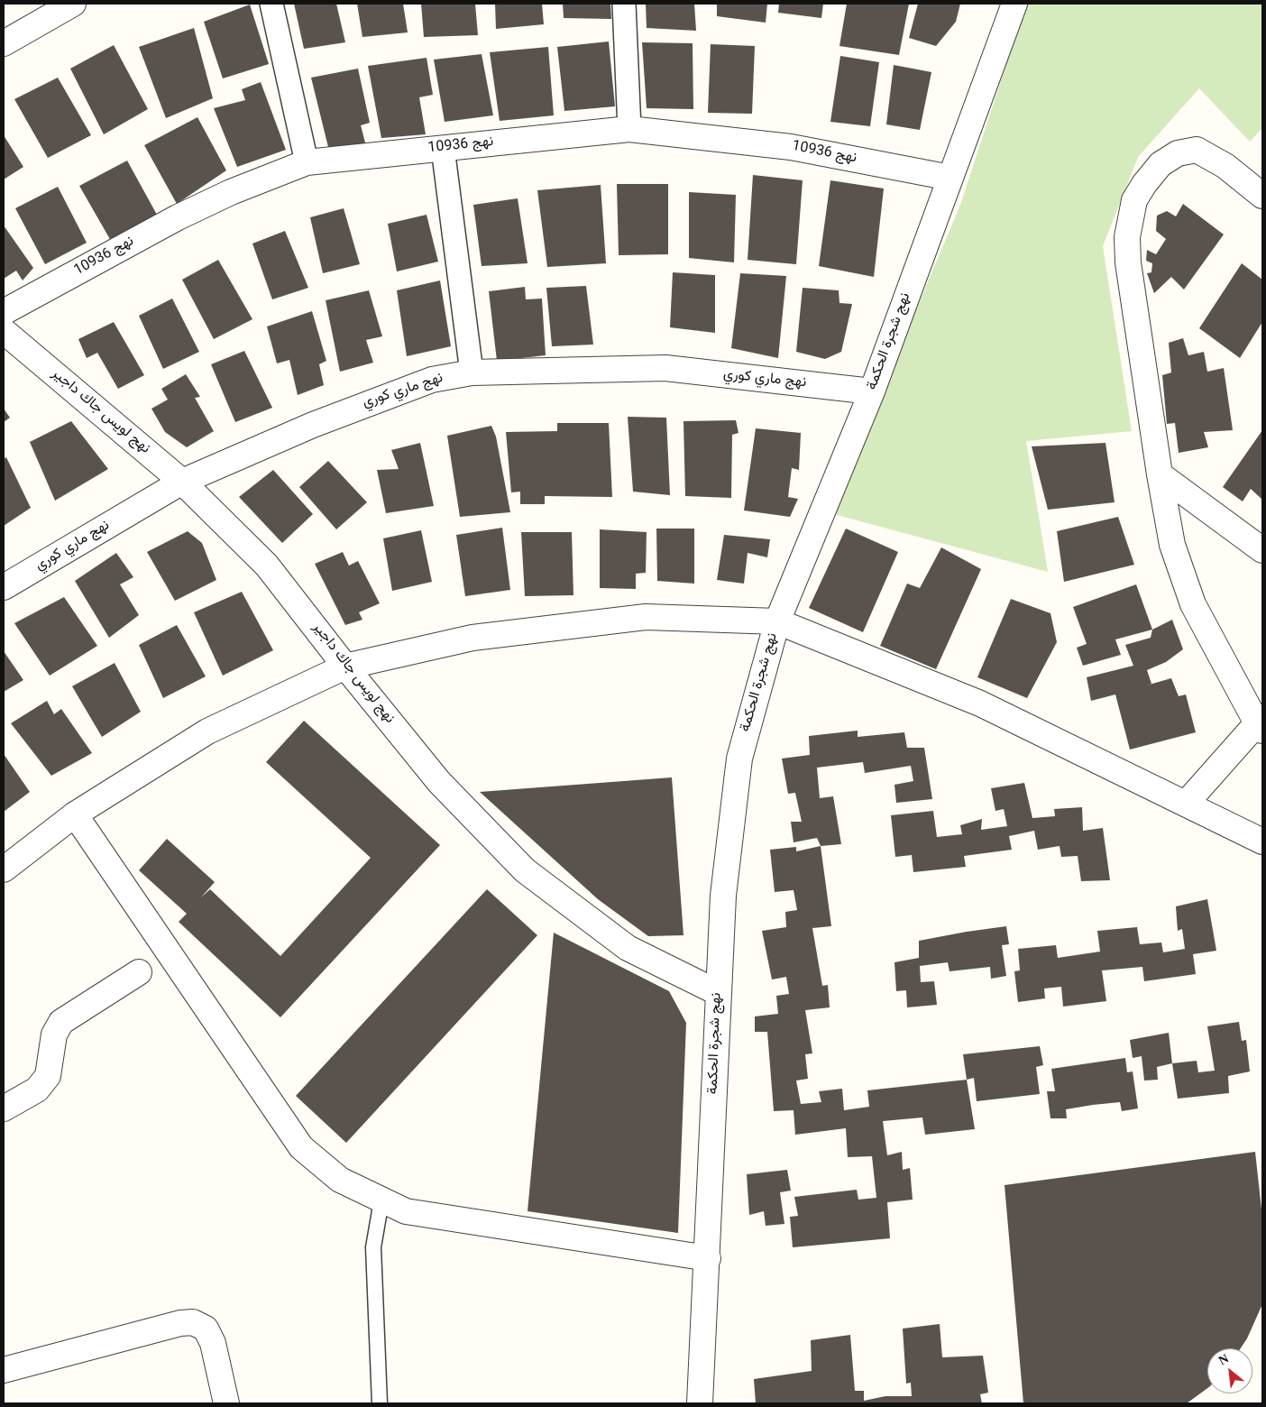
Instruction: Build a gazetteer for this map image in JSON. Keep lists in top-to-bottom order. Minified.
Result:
{"streets":{"street":["نهج 10936","نهج شجرة الحكمة","نهج ماري كوري","نهج لويس جاك داجير"]},"crossings":[["نهج 10936","نهج شجرة الحكمة"],["نهج شجرة الحكمة","نهج ماري كوري"],["نهج شجرة الحكمة","نهج لويس جاك داجير"],["نهج ماري كوري","نهج لويس جاك داجير"]],"north":"top left"}
